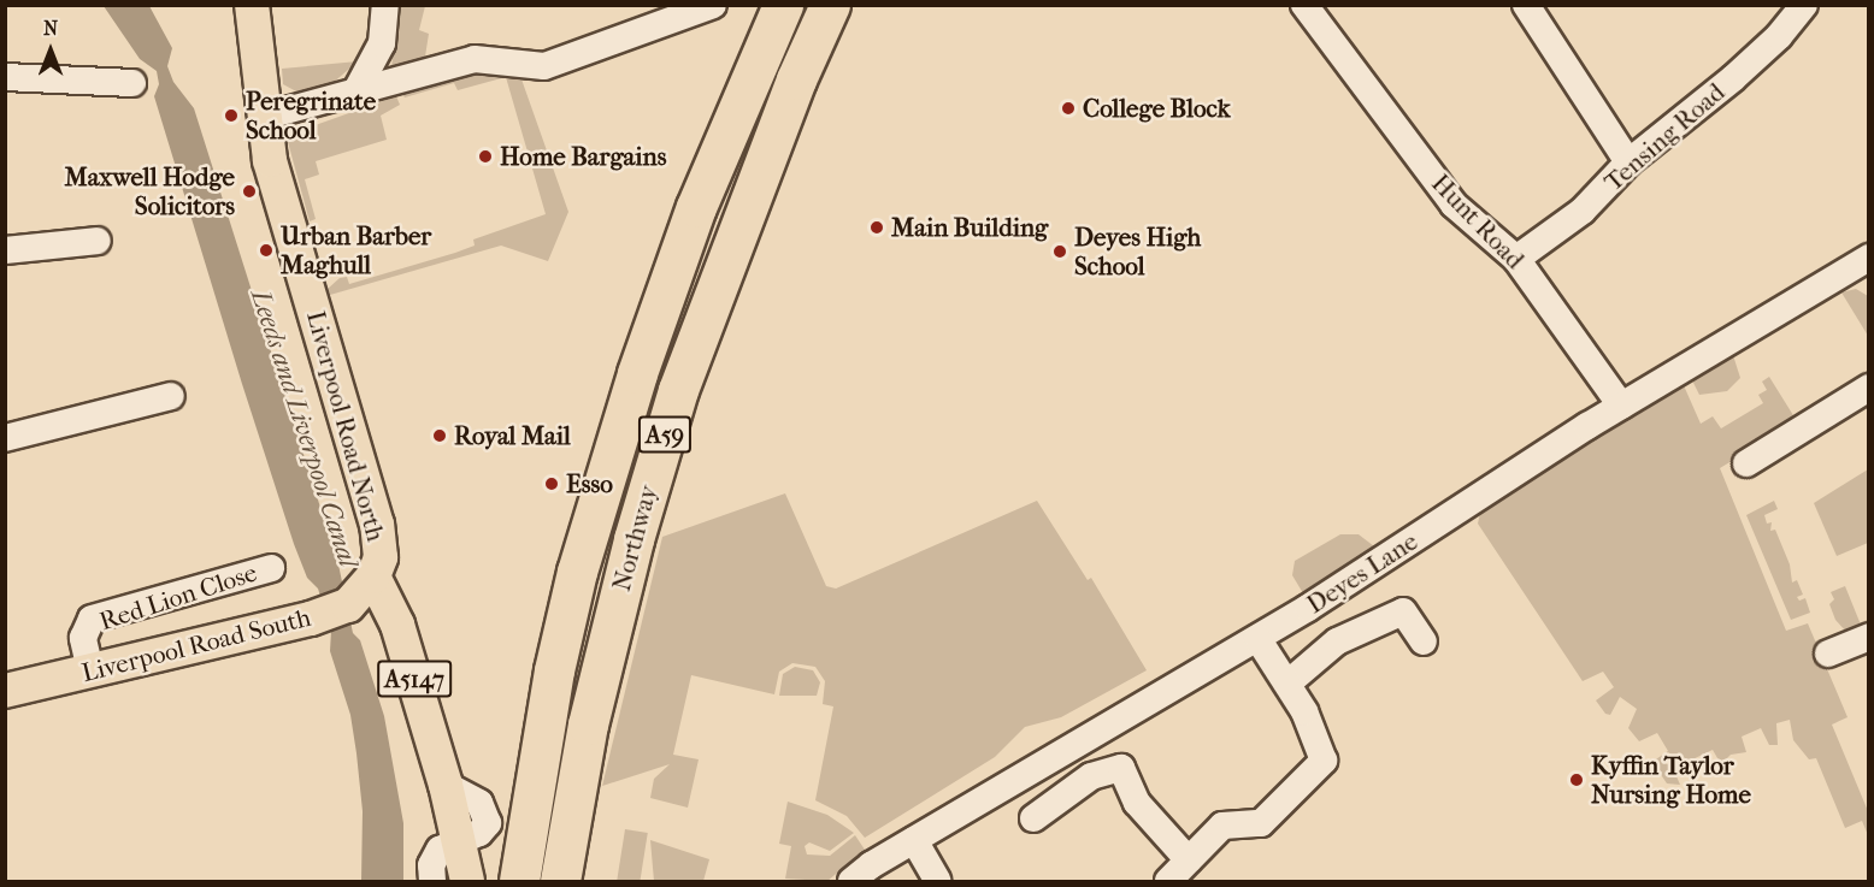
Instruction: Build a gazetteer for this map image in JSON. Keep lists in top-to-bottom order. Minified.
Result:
{"streets":{"highway":["A59","Northway"],"main road":["Liverpool Road North","Liverpool Road South","A5147"],"street":["Tensing Road","Hunt Road","Deyes Lane","Red Lion Close"]},"crossings":[["Tensing Road","Hunt Road"],["Hunt Road","Deyes Lane"],["Liverpool Road North","Liverpool Road South"],["Red Lion Close","Liverpool Road South"]],"water":["Leeds and Liverpool Canal"],"places":["College Block","Peregrinate School","Home Bargains","Maxwell Hodge Solicitors","Main Building","Urban Barber Maghull","Deyes High School","Royal Mail","Esso","Kyffin Taylor Nursing Home"],"north":"top"}
